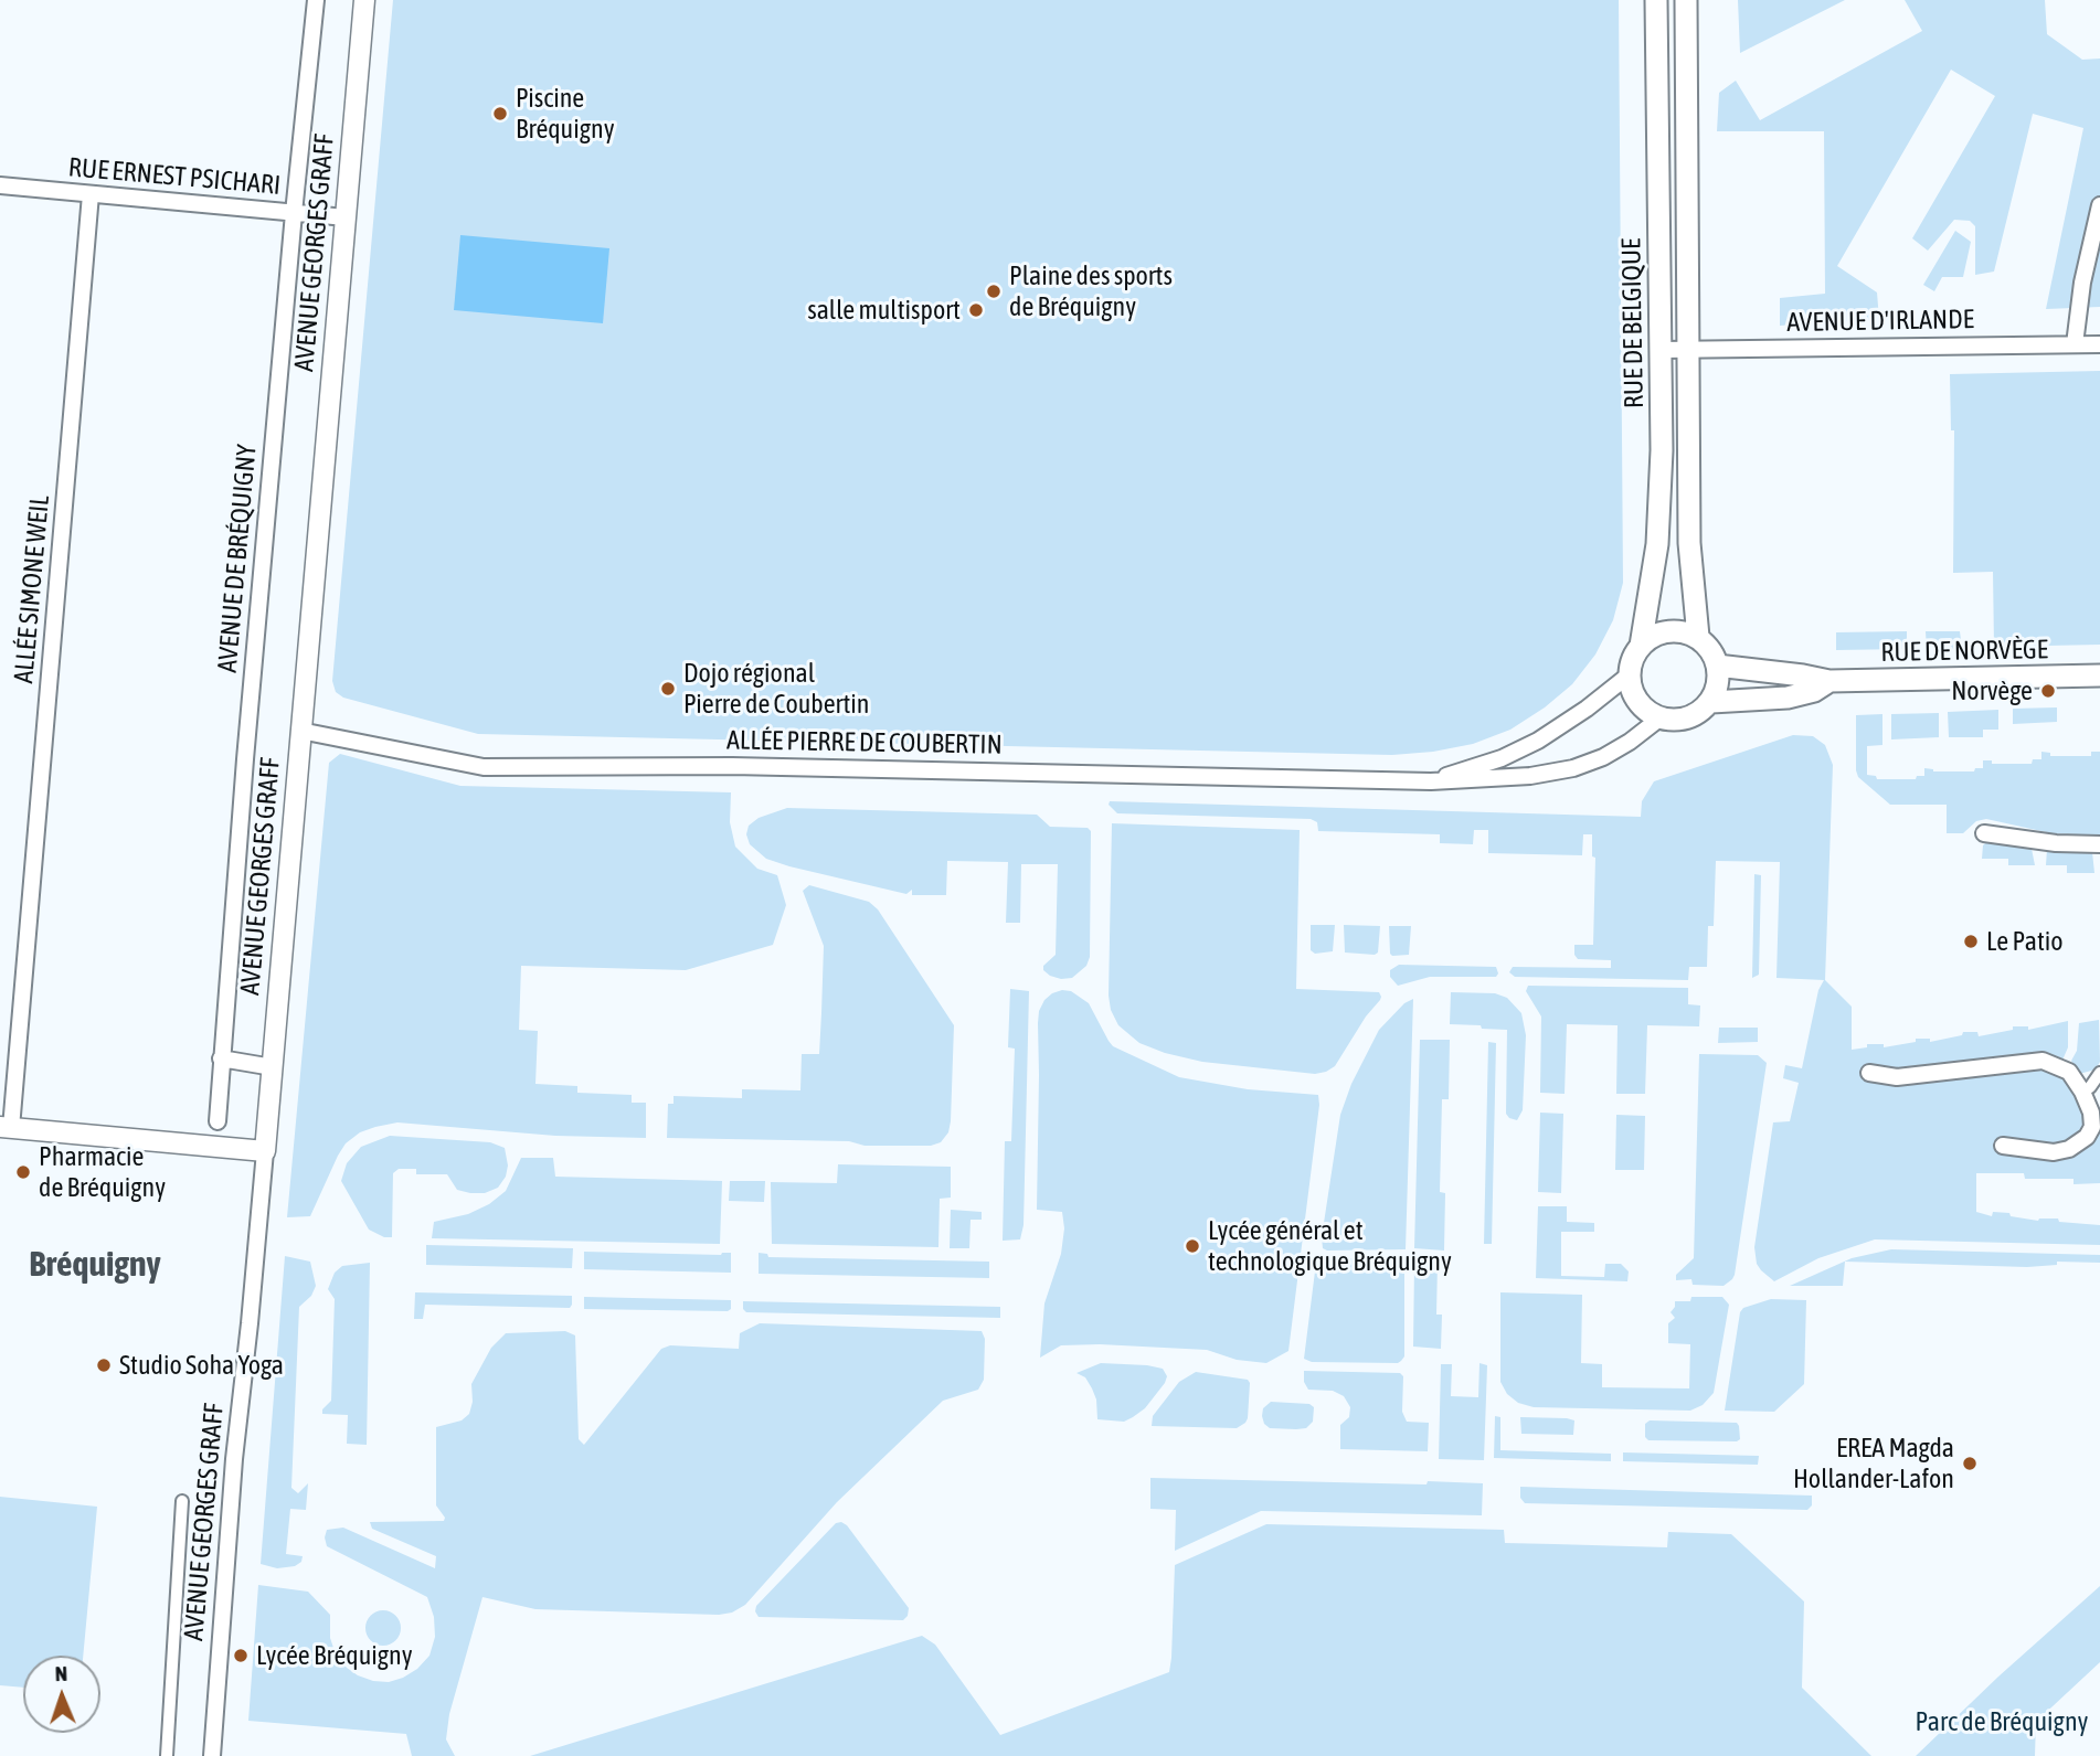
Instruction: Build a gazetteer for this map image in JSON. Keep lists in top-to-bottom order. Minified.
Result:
{"streets":{"main road":["RUE DE BELGIQUE","RUE DE NORVÈGE"],"street":["RUE ERNEST PSICHARI","AVENUE GEORGES GRAFF","AVENUE D'IRLANDE","AVENUE DE BRÉQUIGNY","ALLÉE SIMONE WEIL","ALLÉE PIERRE DE COUBERTIN"]},"crossings":[["RUE ERNEST PSICHARI","AVENUE GEORGES GRAFF"],["RUE ERNEST PSICHARI","AVENUE DE BRÉQUIGNY"],["RUE ERNEST PSICHARI","ALLÉE SIMONE WEIL"],["AVENUE GEORGES GRAFF","ALLÉE PIERRE DE COUBERTIN"],["AVENUE D'IRLANDE","RUE DE BELGIQUE"],["RUE DE BELGIQUE","RUE DE NORVÈGE"],["RUE DE BELGIQUE","ALLÉE PIERRE DE COUBERTIN"],["RUE DE NORVÈGE","ALLÉE PIERRE DE COUBERTIN"]],"districts":["Bréquigny"],"parks":["Parc de Bréquigny"],"places":["Piscine Bréquigny","Plaine des sports de Bréquigny","salle multisport","Dojo régional Pierre de Coubertin","Norvège","Le Patio","Pharmacie de Bréquigny","Lycée général et technologique Bréquigny","Studio Soha Yoga","EREA Magda Hollander-Lafon","Lycée Bréquigny"],"north":"top"}
